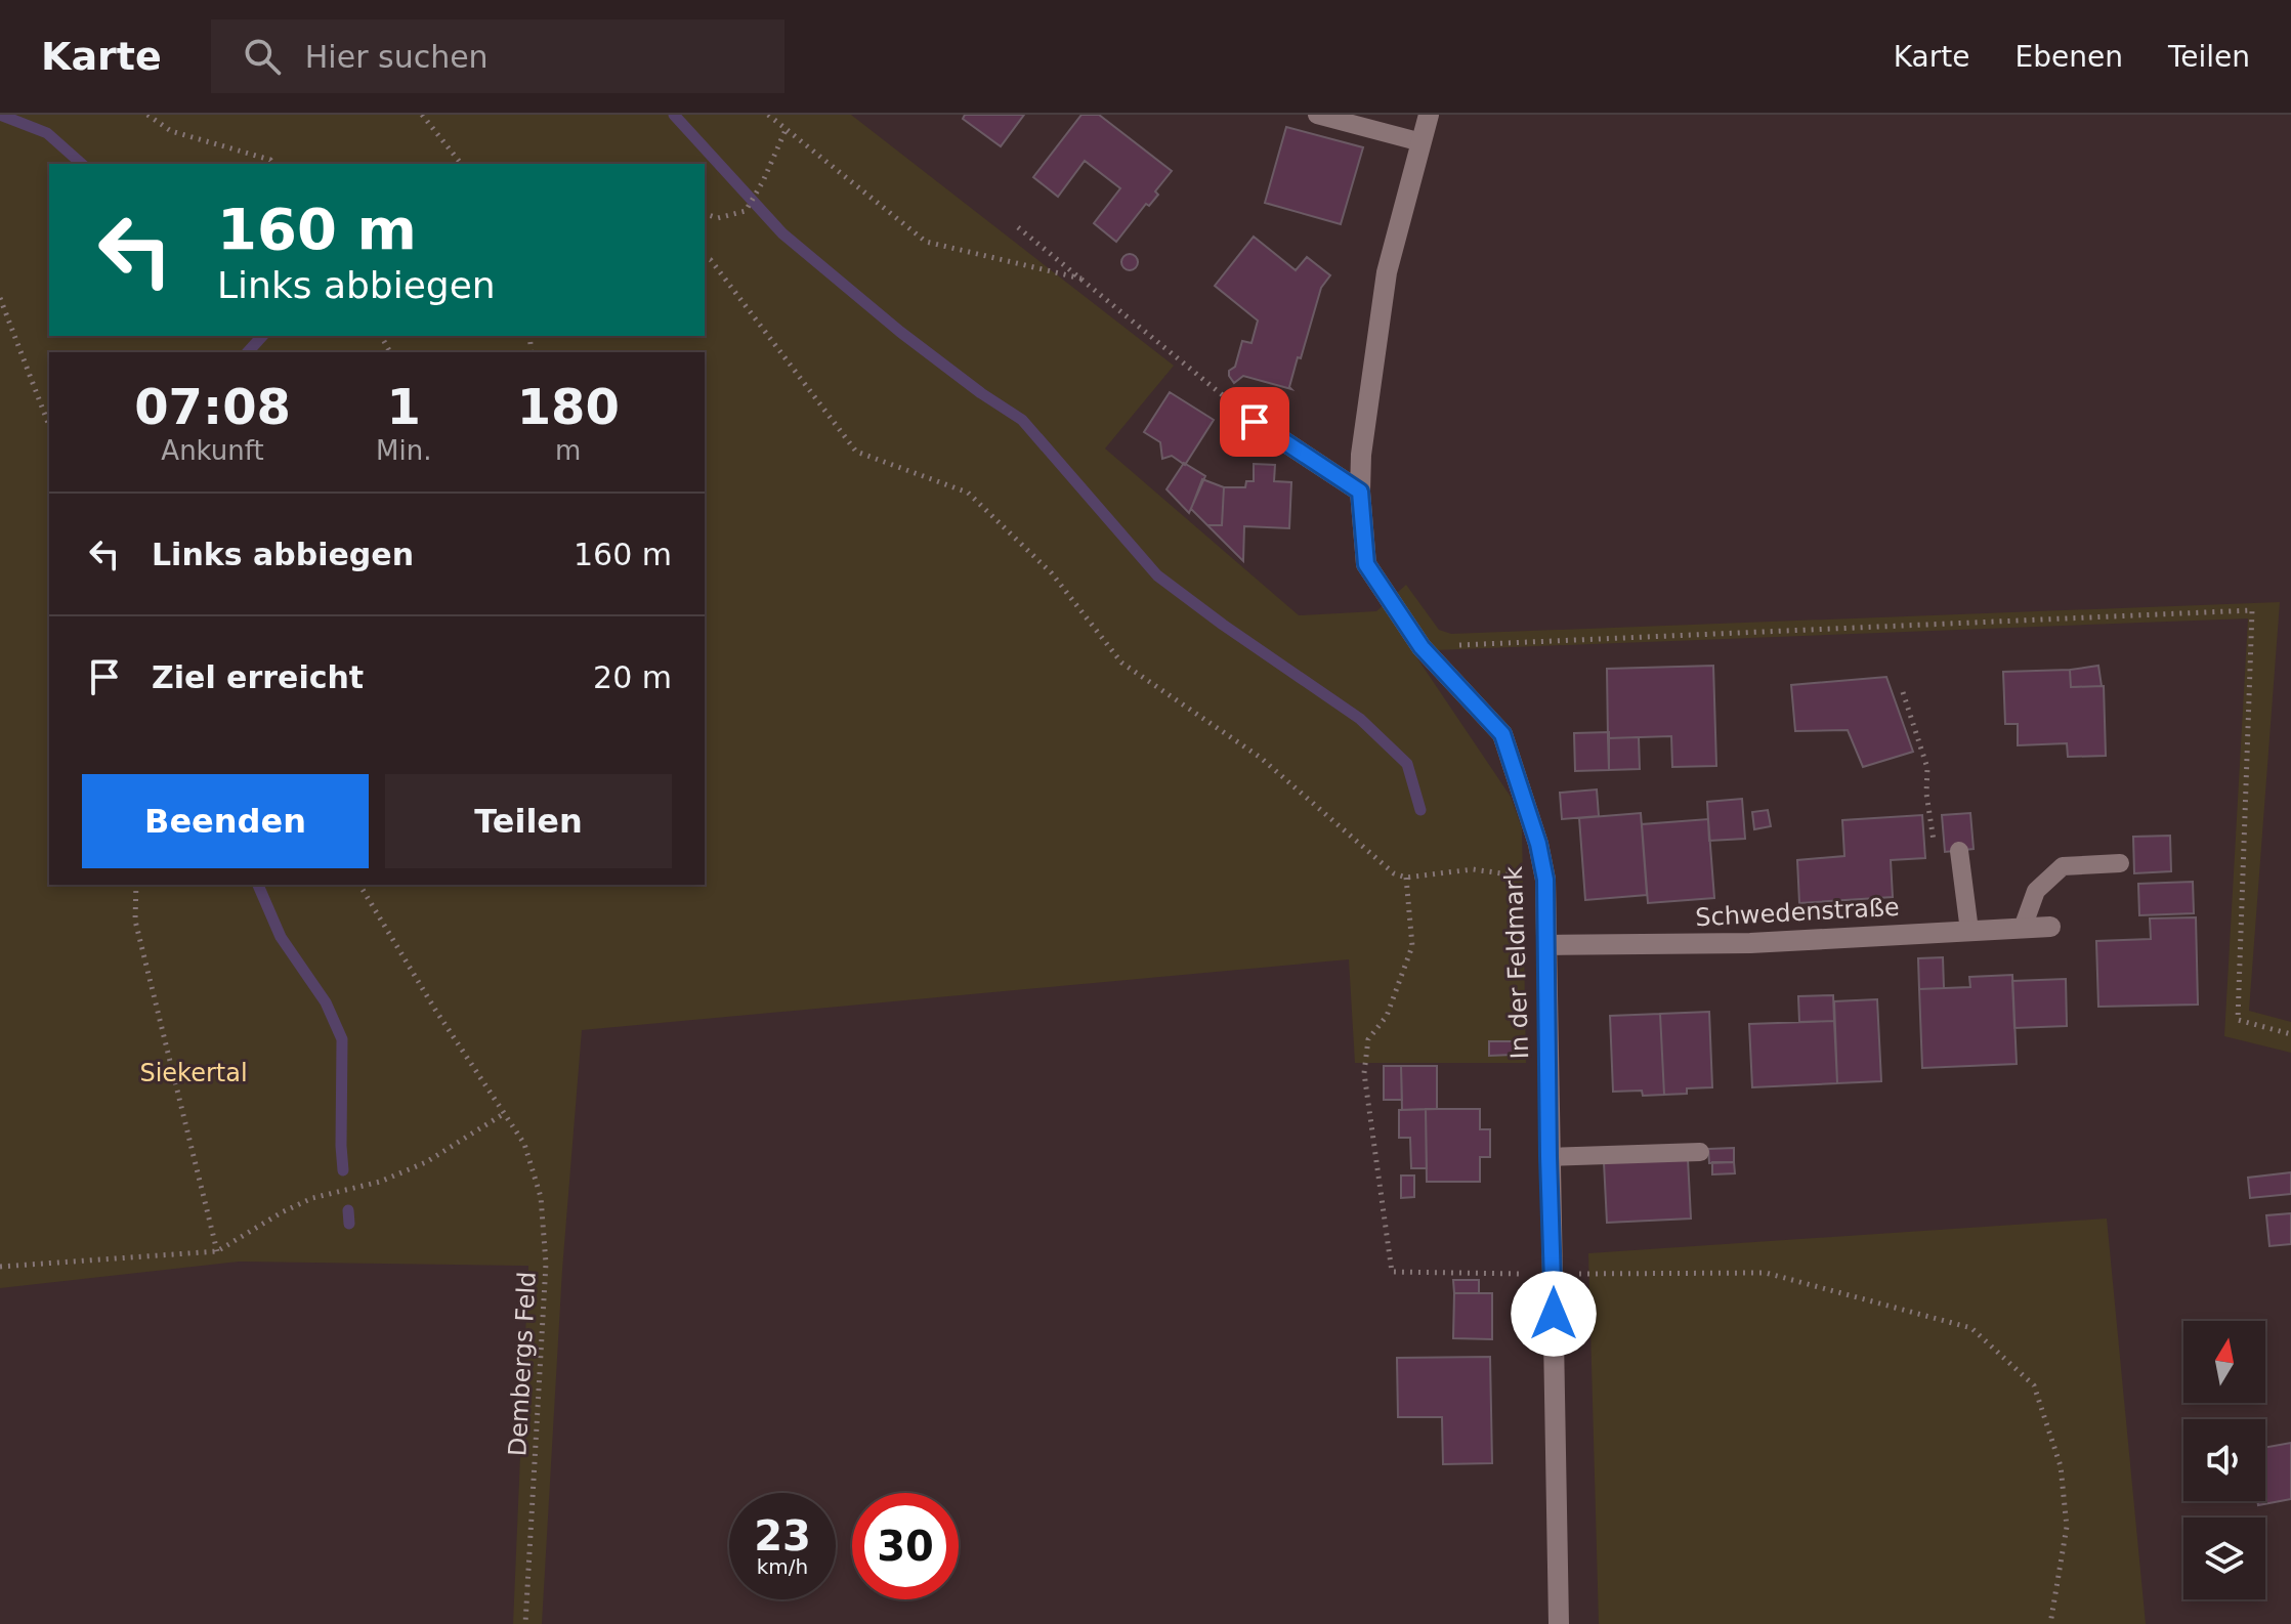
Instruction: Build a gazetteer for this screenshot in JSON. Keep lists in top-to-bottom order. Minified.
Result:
{"streets":{"street":["Schwedenstraße","In der Feldmark"],"path":["Dembergs Feld"]},"crossings":[["Schwedenstraße","In der Feldmark"]],"parks":["Siekertal"],"north":"top","page":{"header":"Karte","search":"Hier suchen","nav":["Karte","Ebenen","Teilen"],"turn":["160 m","Links abbiegen"],"eta":["07:08","Ankunft","1","Min.","180","m"],"list":[{"name":"Links abbiegen","value":"160 m"},{"name":"Ziel erreicht","value":"20 m"}],"buttons":["Beenden","Teilen"],"speed":"23 km/h","limit":"30"}}
